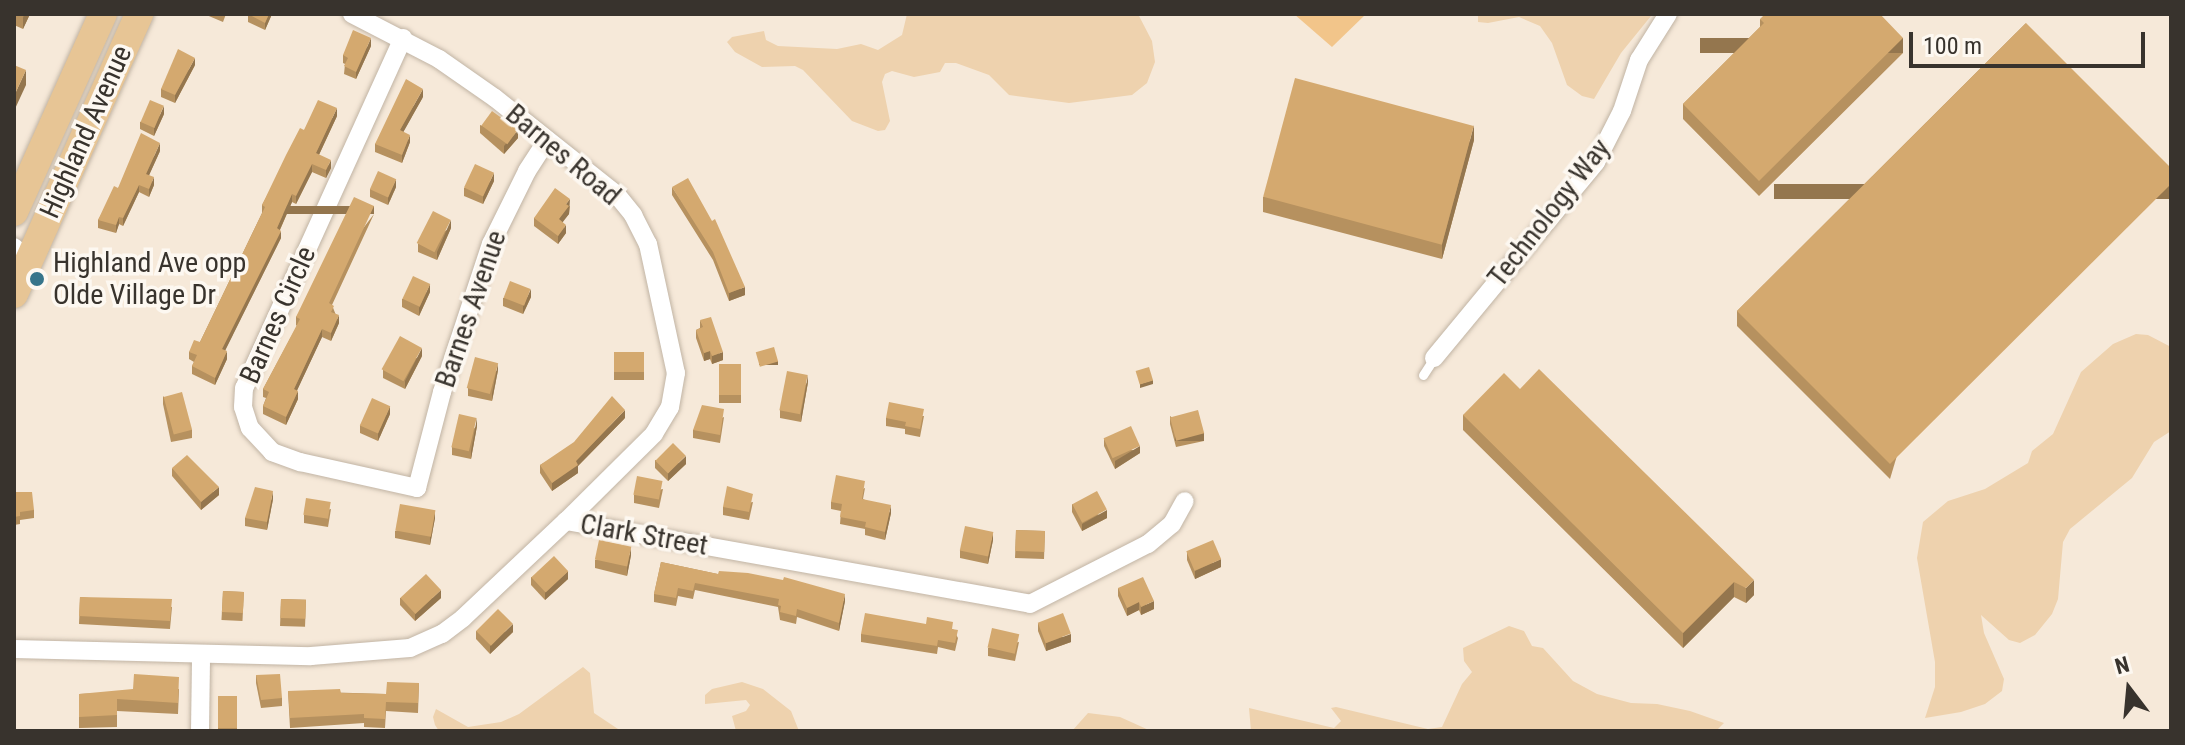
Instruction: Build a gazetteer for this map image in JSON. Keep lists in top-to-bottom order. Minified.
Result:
{"streets":{"main road":["Highland Avenue"],"street":["Barnes Road","Technology Way","Barnes Avenue","Barnes Circle","Clark Street"]},"crossings":[["Barnes Road","Barnes Avenue"],["Barnes Road","Barnes Circle"],["Barnes Road","Clark Street"],["Barnes Avenue","Barnes Circle"]],"places":["Highland Ave opp Olde Village Dr"],"scale_bar":"100 m","north":"top"}
